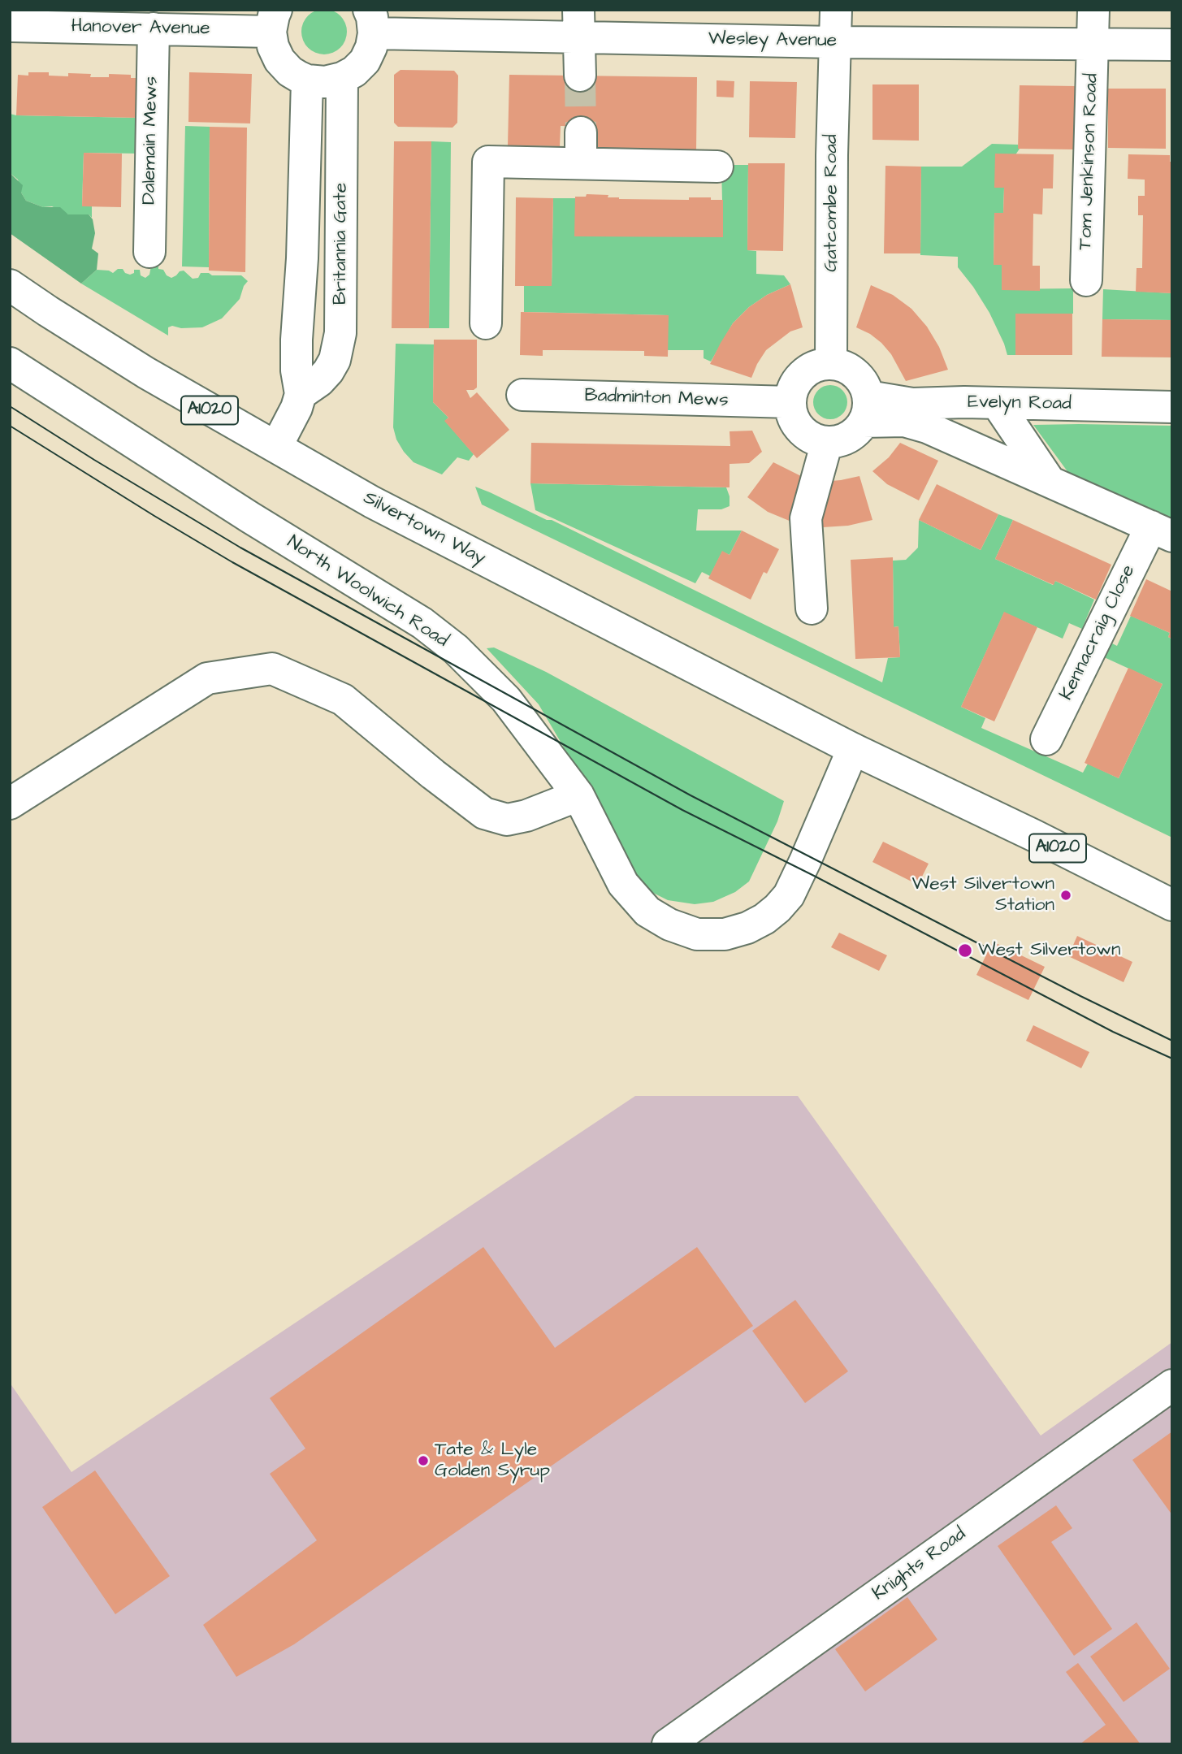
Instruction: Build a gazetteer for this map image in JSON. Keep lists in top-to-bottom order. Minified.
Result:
{"streets":{"street":["Hanover Avenue","Wesley Avenue","Dalemain Mews","Tom Jenkinson Road","Gatcombe Road","Britannia Gate","Badminton Mews","Evelyn Road","A1020","Silvertown Way","North Woolwich Road","Kennacraig Close","Knights Road"]},"crossings":[["Hanover Avenue","Dalemain Mews"],["Wesley Avenue","Tom Jenkinson Road"],["Wesley Avenue","Gatcombe Road"],["Gatcombe Road","Badminton Mews"],["Gatcombe Road","Evelyn Road"],["Badminton Mews","Evelyn Road"],["A1020","Silvertown Way"],["A1020","North Woolwich Road"],["Silvertown Way","North Woolwich Road"]],"places":["West Silvertown Station","West Silvertown","Tate & Lyle Golden Syrup"]}
